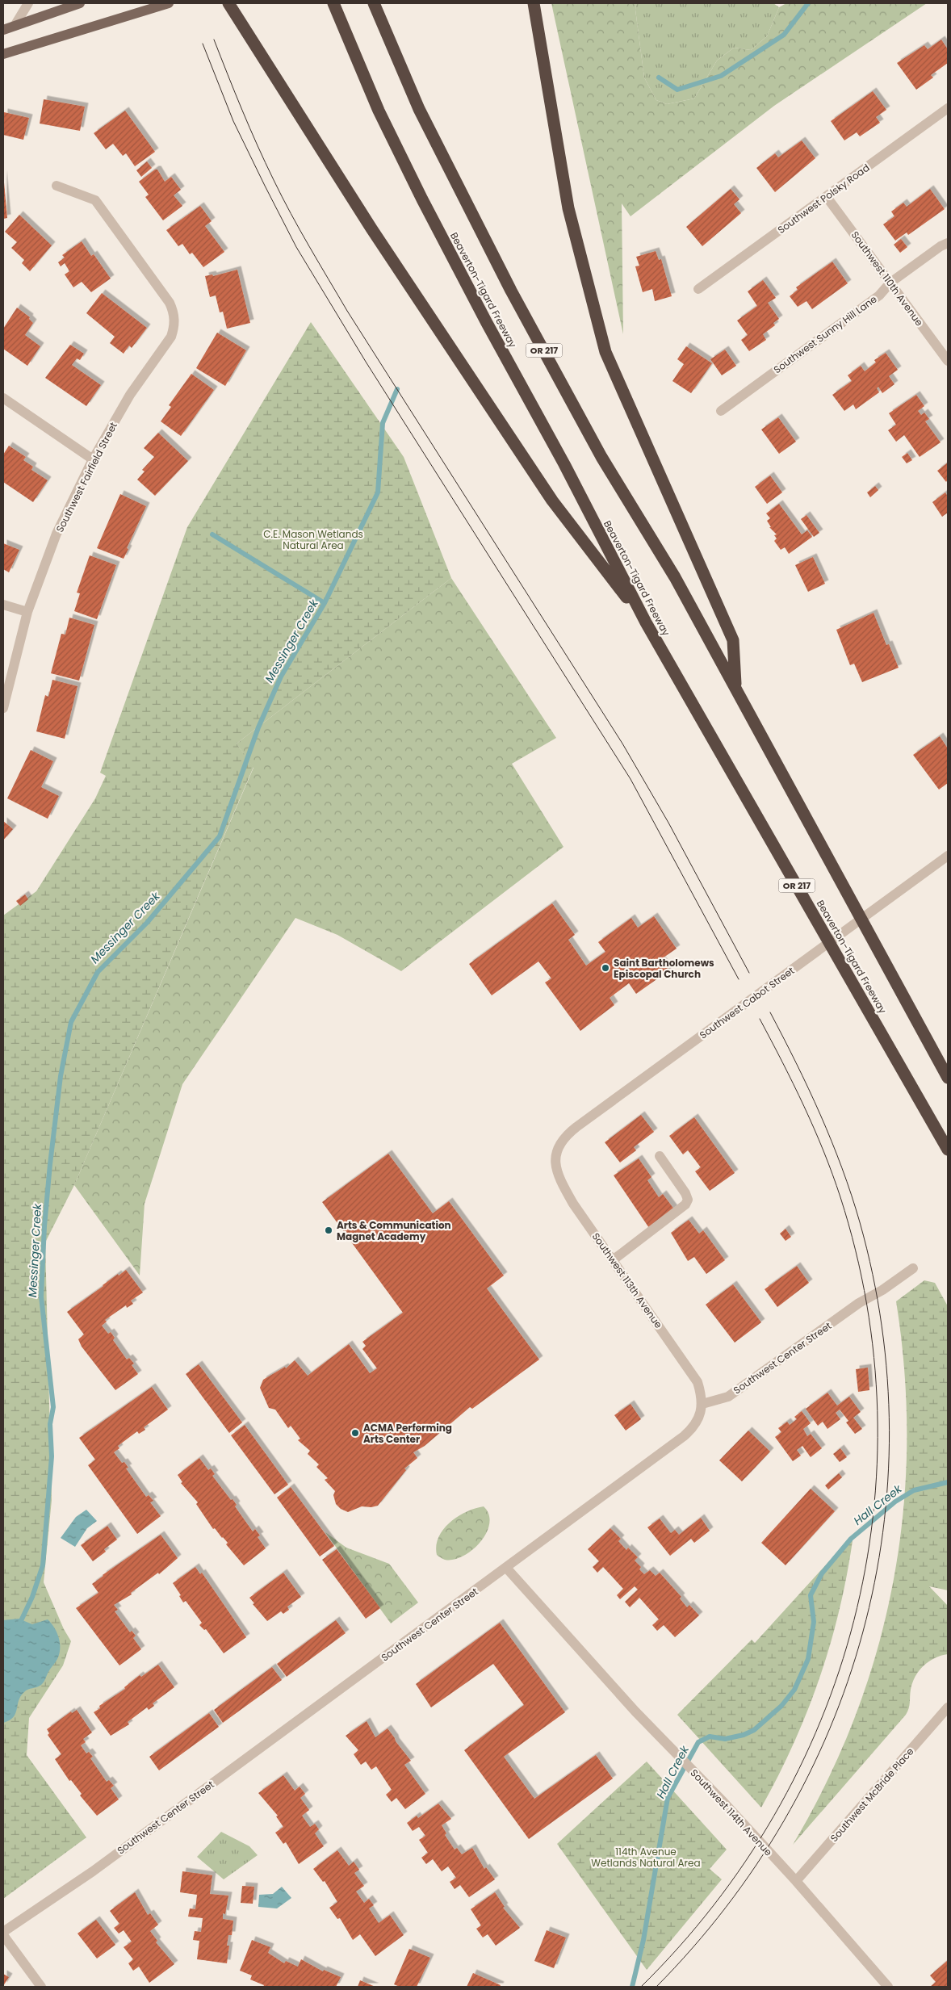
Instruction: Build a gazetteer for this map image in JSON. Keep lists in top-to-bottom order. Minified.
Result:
{"streets":{"highway":["Beaverton-Tigard Freeway","OR 217"],"street":["Southwest Polsky Road","Southwest 110th Avenue","Southwest Sunny Hill Lane","Southwest Fairfield Street","Southwest Cabot Street","Southwest 113th Avenue","Southwest Center Street","Southwest McBride Place","Southwest 114th Avenue"]},"crossings":[["Southwest Polsky Road","Southwest 110th Avenue"],["Southwest 110th Avenue","Southwest Sunny Hill Lane"],["Southwest Cabot Street","Southwest 113th Avenue"],["Southwest 113th Avenue","Southwest Center Street"],["Southwest Center Street","Southwest 114th Avenue"],["Southwest McBride Place","Southwest 114th Avenue"]],"water":["Messinger Creek","Hall Creek"],"parks":["C.E. Mason Wetlands Natural Area","114th Avenue Wetlands Natural Area"],"places":["Saint Bartholomews Episcopal Church","Arts & Communication Magnet Academy","ACMA Performing Arts Center"]}
